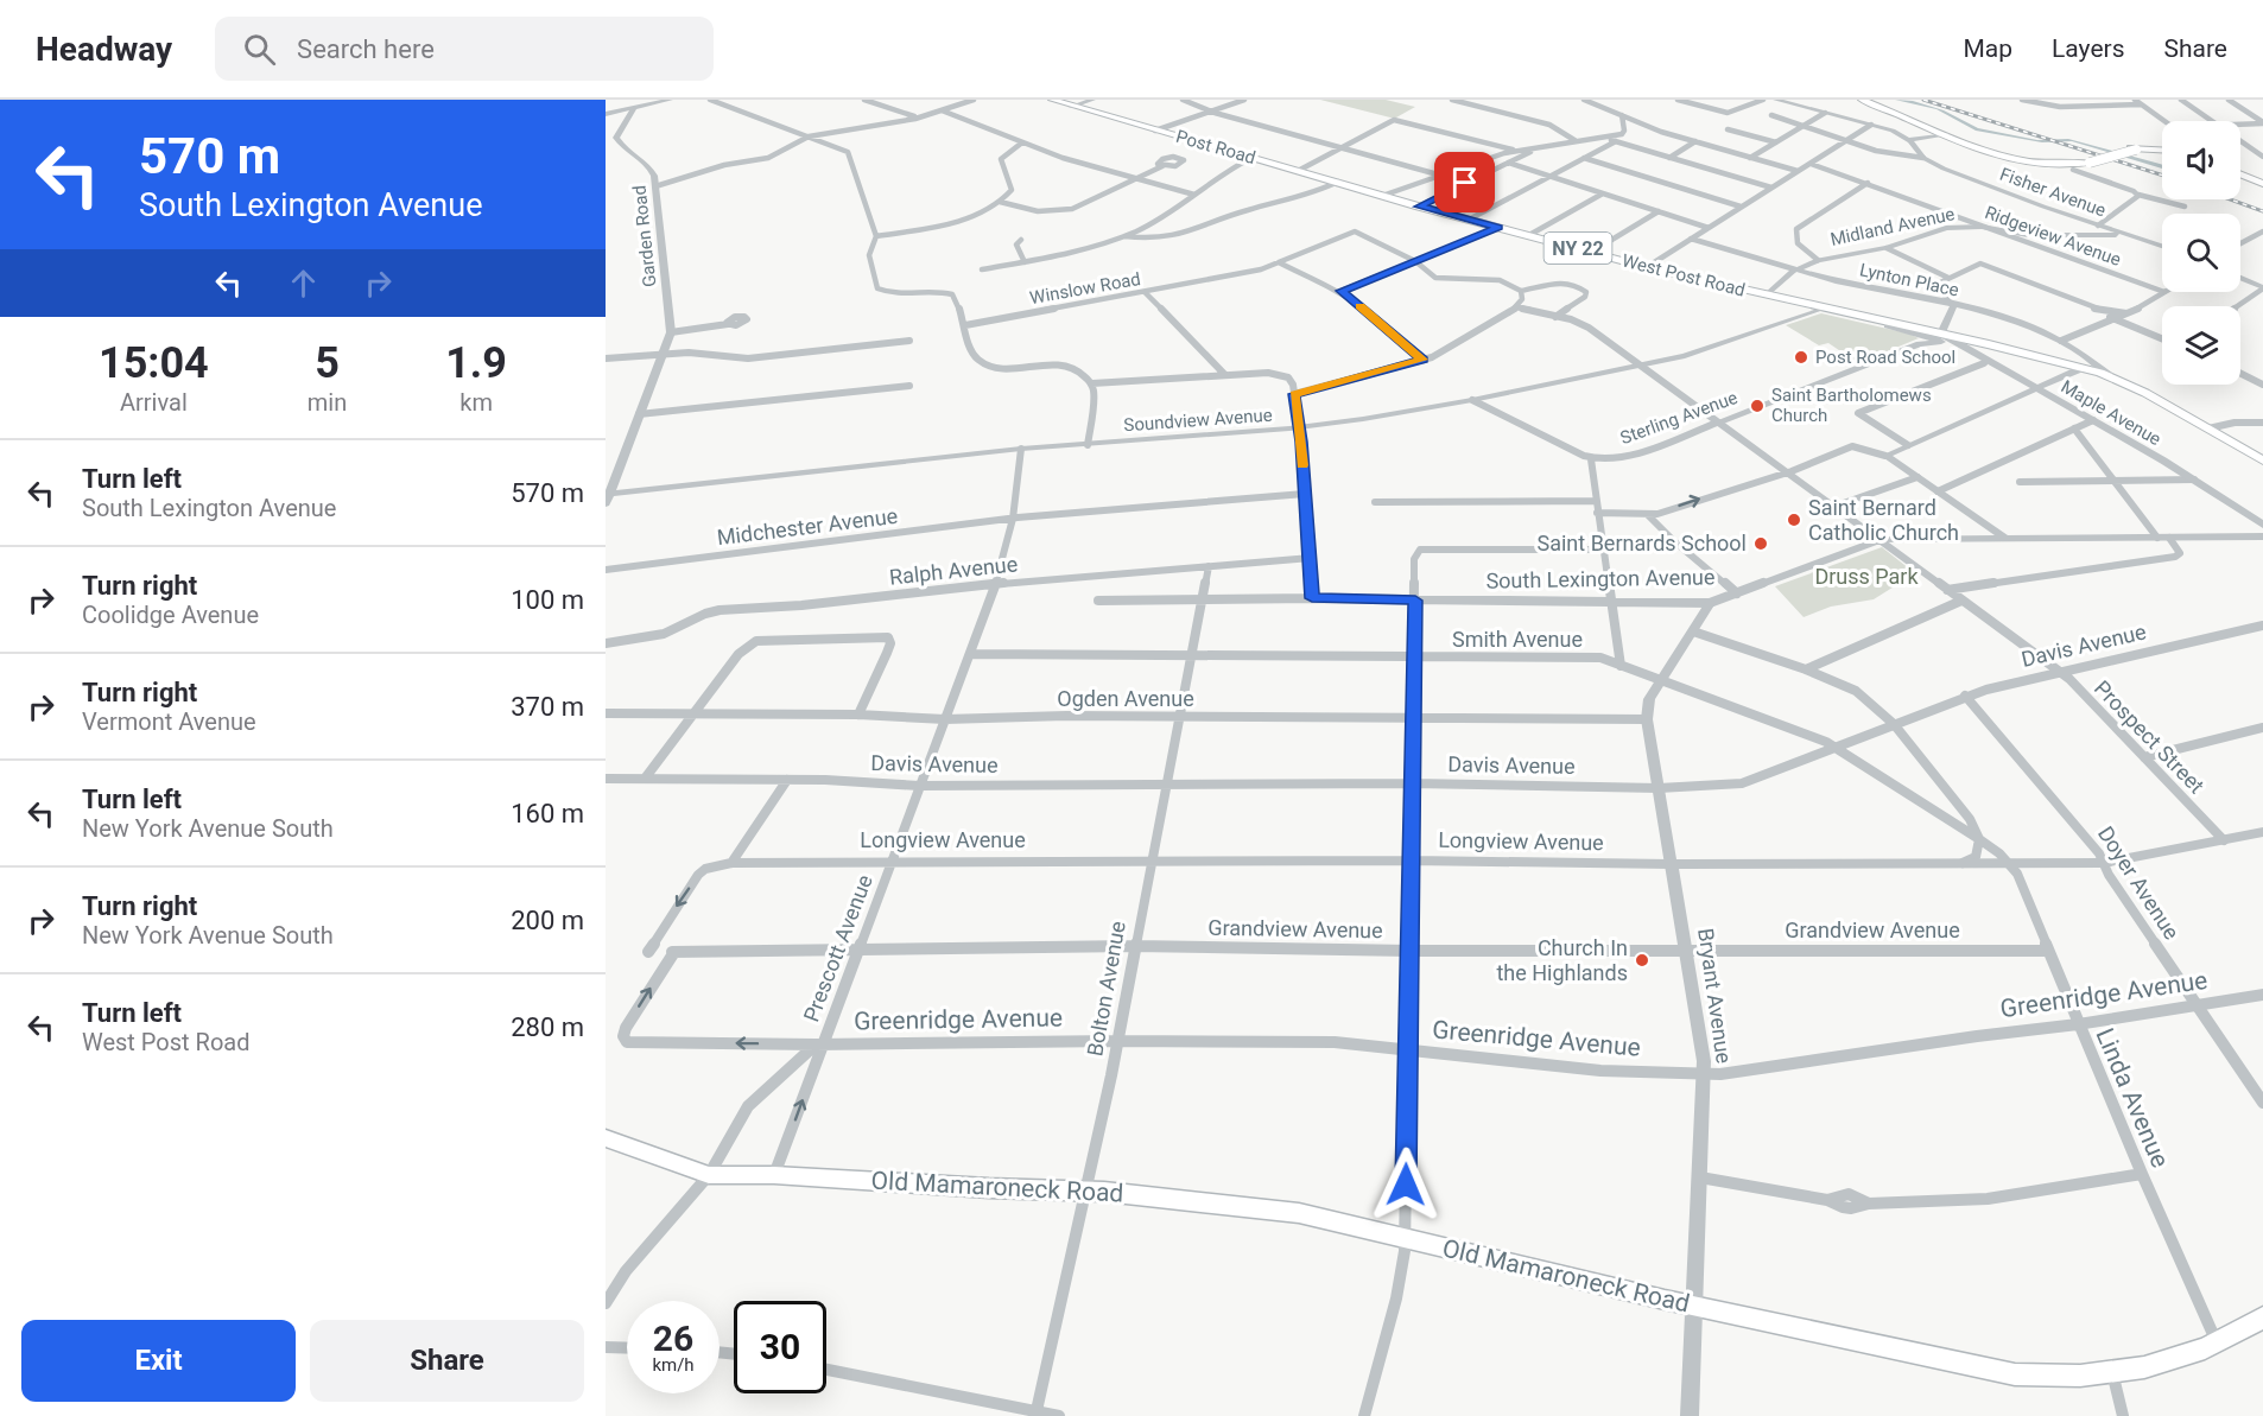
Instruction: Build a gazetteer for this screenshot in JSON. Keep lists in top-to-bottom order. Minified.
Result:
{"streets":{"main road":["Post Road","NY 22","West Post Road","Old Mamaroneck Road"],"street":["Fisher Avenue","Midland Avenue","Garden Road","Ridgeview Avenue","Lynton Place","Winslow Road","Maple Avenue","Sterling Avenue","Soundview Avenue","Midchester Avenue","Ralph Avenue","South Lexington Avenue","Smith Avenue","Davis Avenue","Ogden Avenue","Prospect Street","Longview Avenue","Doyer Avenue","Grandview Avenue","Prescott Avenue","Bolton Avenue","Greenridge Avenue","Bryant Avenue","Linda Avenue"]},"crossings":[["Post Road","West Post Road"],["Fisher Avenue","Midland Avenue"],["Midland Avenue","Ridgeview Avenue"],["Midland Avenue","West Post Road"],["Midland Avenue","Lynton Place"],["West Post Road","Lynton Place"],["West Post Road","Maple Avenue"],["West Post Road","Soundview Avenue"],["Maple Avenue","Sterling Avenue"],["Sterling Avenue","Prospect Street"],["Soundview Avenue","Prospect Street"],["Soundview Avenue","Prescott Avenue"],["Midchester Avenue","Prescott Avenue"],["Ralph Avenue","Prescott Avenue"],["Ralph Avenue","Bolton Avenue"],["South Lexington Avenue","Prospect Street"],["South Lexington Avenue","Bolton Avenue"],["South Lexington Avenue","Bryant Avenue"],["Smith Avenue","Davis Avenue"],["Smith Avenue","Prescott Avenue"],["Smith Avenue","Bolton Avenue"],["Smith Avenue","Bryant Avenue"],["Smith Avenue","Linda Avenue"],["Davis Avenue","Prospect Street"],["Davis Avenue","Doyer Avenue"],["Davis Avenue","Prescott Avenue"],["Davis Avenue","Bolton Avenue"],["Davis Avenue","Bryant Avenue"],["Davis Avenue","Linda Avenue"],["Ogden Avenue","Prescott Avenue"],["Ogden Avenue","Bolton Avenue"],["Ogden Avenue","Bryant Avenue"],["Prospect Street","Longview Avenue"],["Longview Avenue","Doyer Avenue"],["Longview Avenue","Prescott Avenue"],["Longview Avenue","Bolton Avenue"],["Longview Avenue","Bryant Avenue"],["Longview Avenue","Linda Avenue"],["Doyer Avenue","Greenridge Avenue"],["Grandview Avenue","Prescott Avenue"],["Grandview Avenue","Bolton Avenue"],["Grandview Avenue","Greenridge Avenue"],["Grandview Avenue","Bryant Avenue"],["Grandview Avenue","Linda Avenue"],["Prescott Avenue","Greenridge Avenue"],["Prescott Avenue","Old Mamaroneck Road"],["Bolton Avenue","Greenridge Avenue"],["Bolton Avenue","Old Mamaroneck Road"],["Greenridge Avenue","Bryant Avenue"],["Greenridge Avenue","Linda Avenue"],["Bryant Avenue","Linda Avenue"],["Bryant Avenue","Old Mamaroneck Road"],["Linda Avenue","Old Mamaroneck Road"]],"parks":["Druss Park"],"places":["Post Road School","Saint Bartholomews Church","Saint Bernard Catholic Church","Saint Bernards School","Church In the Highlands"],"page":{"header":"Headway","search":"Search here","nav":["Map","Layers","Share"],"turn":["570 m","South Lexington Avenue"],"eta":["15:04","Arrival","5","min","1.9","km"],"list":[{"name":"Turn left","note":"South Lexington Avenue","value":"570 m"},{"name":"Turn right","note":"Coolidge Avenue","value":"100 m"},{"name":"Turn right","note":"Vermont Avenue","value":"370 m"},{"name":"Turn left","note":"New York Avenue South","value":"160 m"},{"name":"Turn right","note":"New York Avenue South","value":"200 m"},{"name":"Turn left","note":"West Post Road","value":"280 m"}],"speed":"26 km/h","limit":"30","buttons":["Exit","Share"]}}
